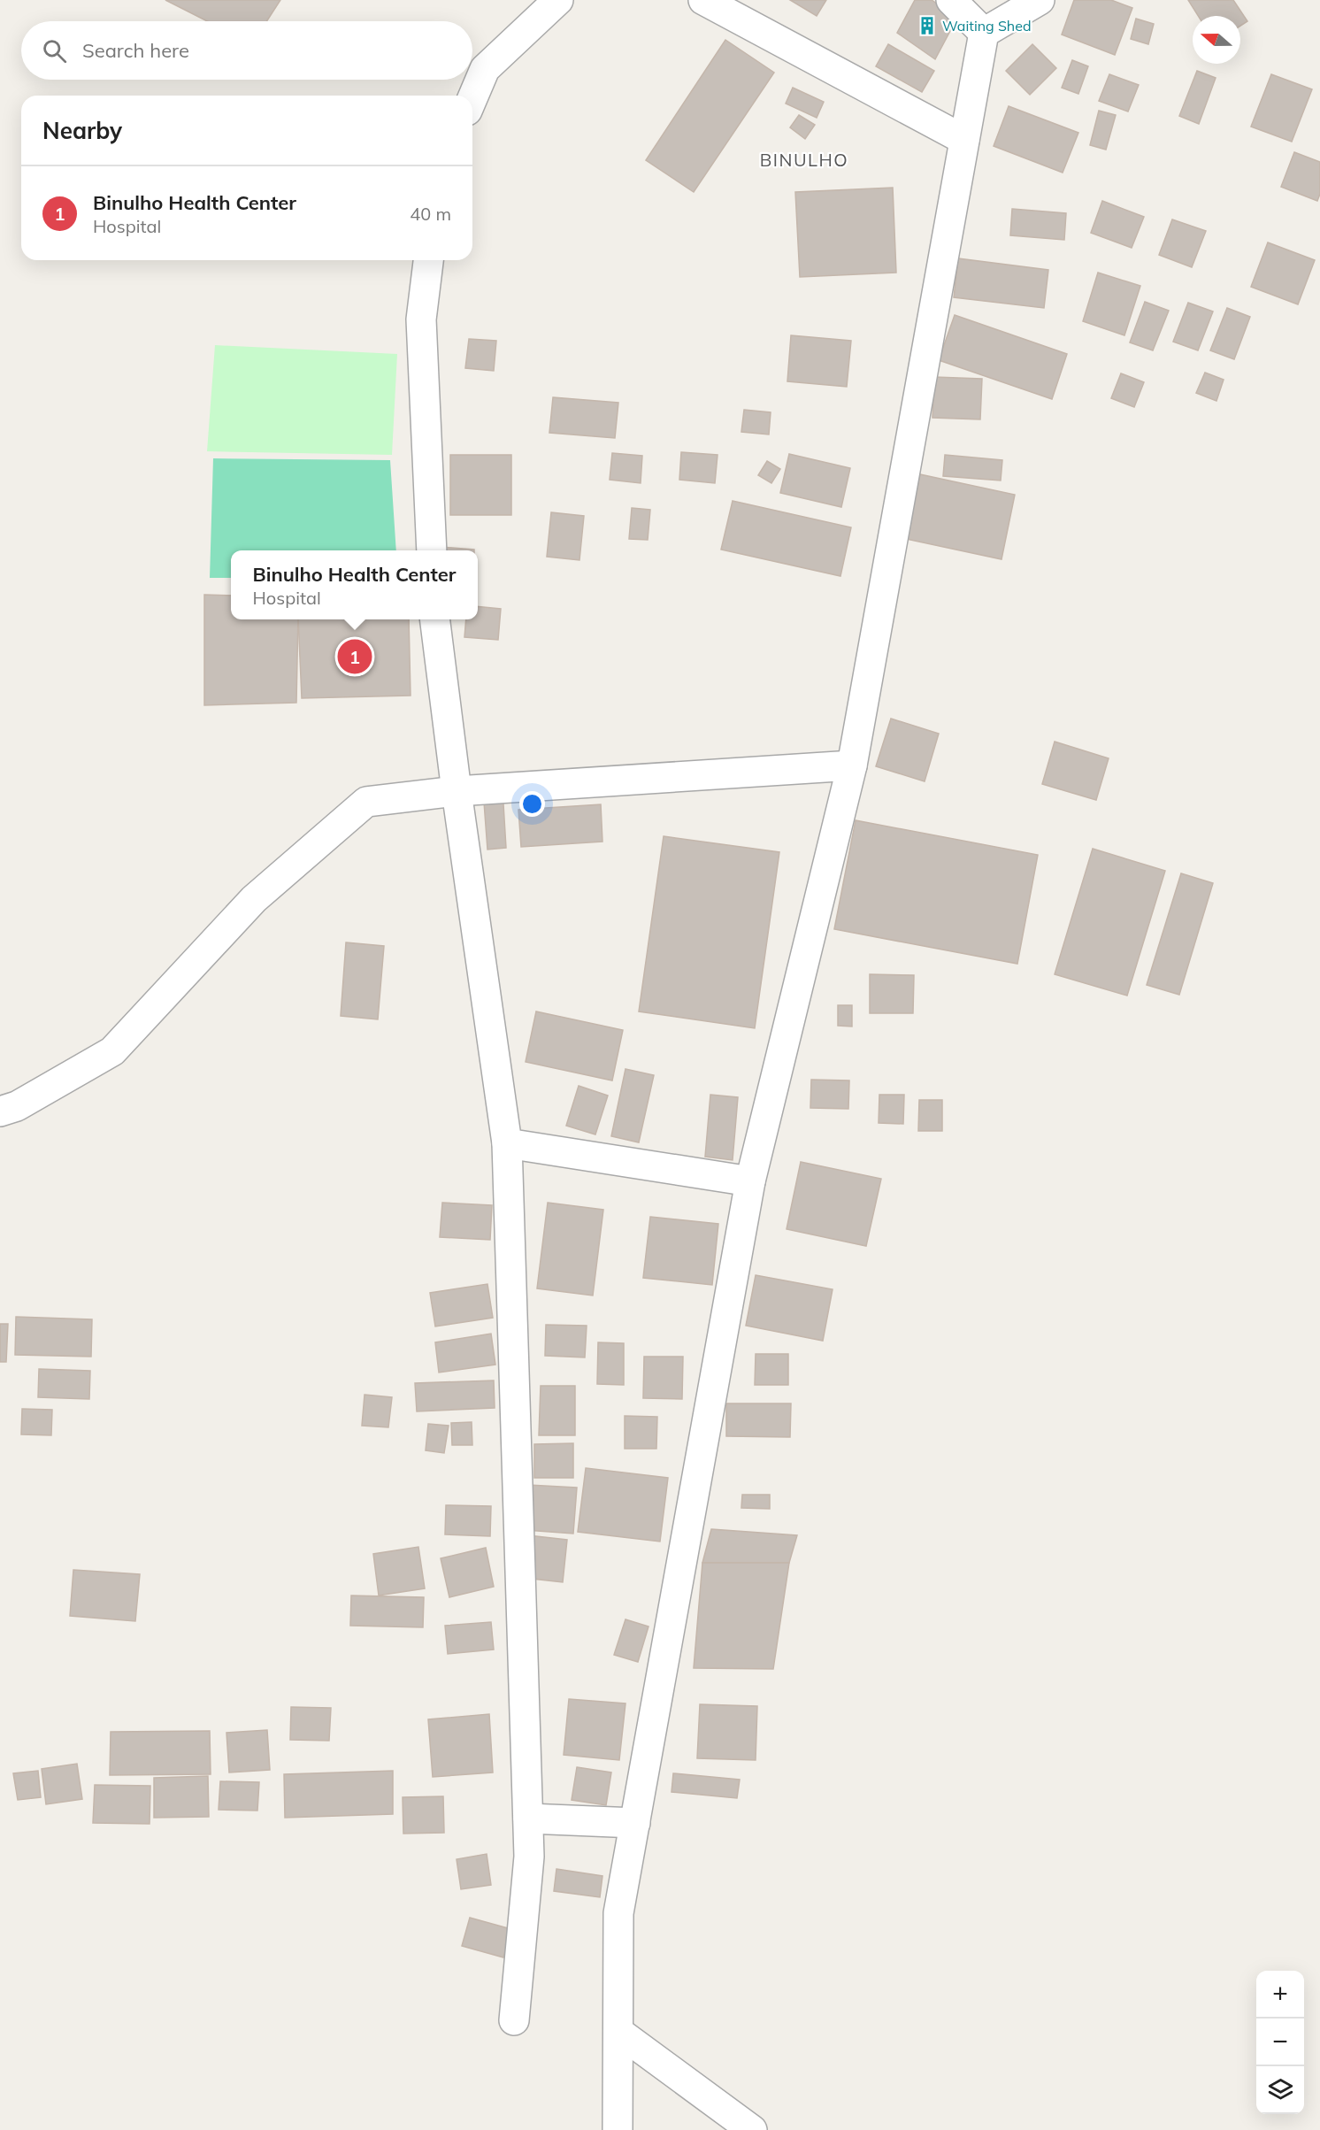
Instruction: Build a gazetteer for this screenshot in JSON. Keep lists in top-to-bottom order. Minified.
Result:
{"districts":["BINULHO"],"places":{"building":["Waiting Shed"]},"north":"left","page":{"search":"Search here","heading":"Nearby","list":[{"mark":"1","name":"Binulho Health Center","note":"Hospital","value":"40 m"}],"popup":["Binulho Health Center","Hospital"],"pins":"1","map_buttons":["+","−"]}}
